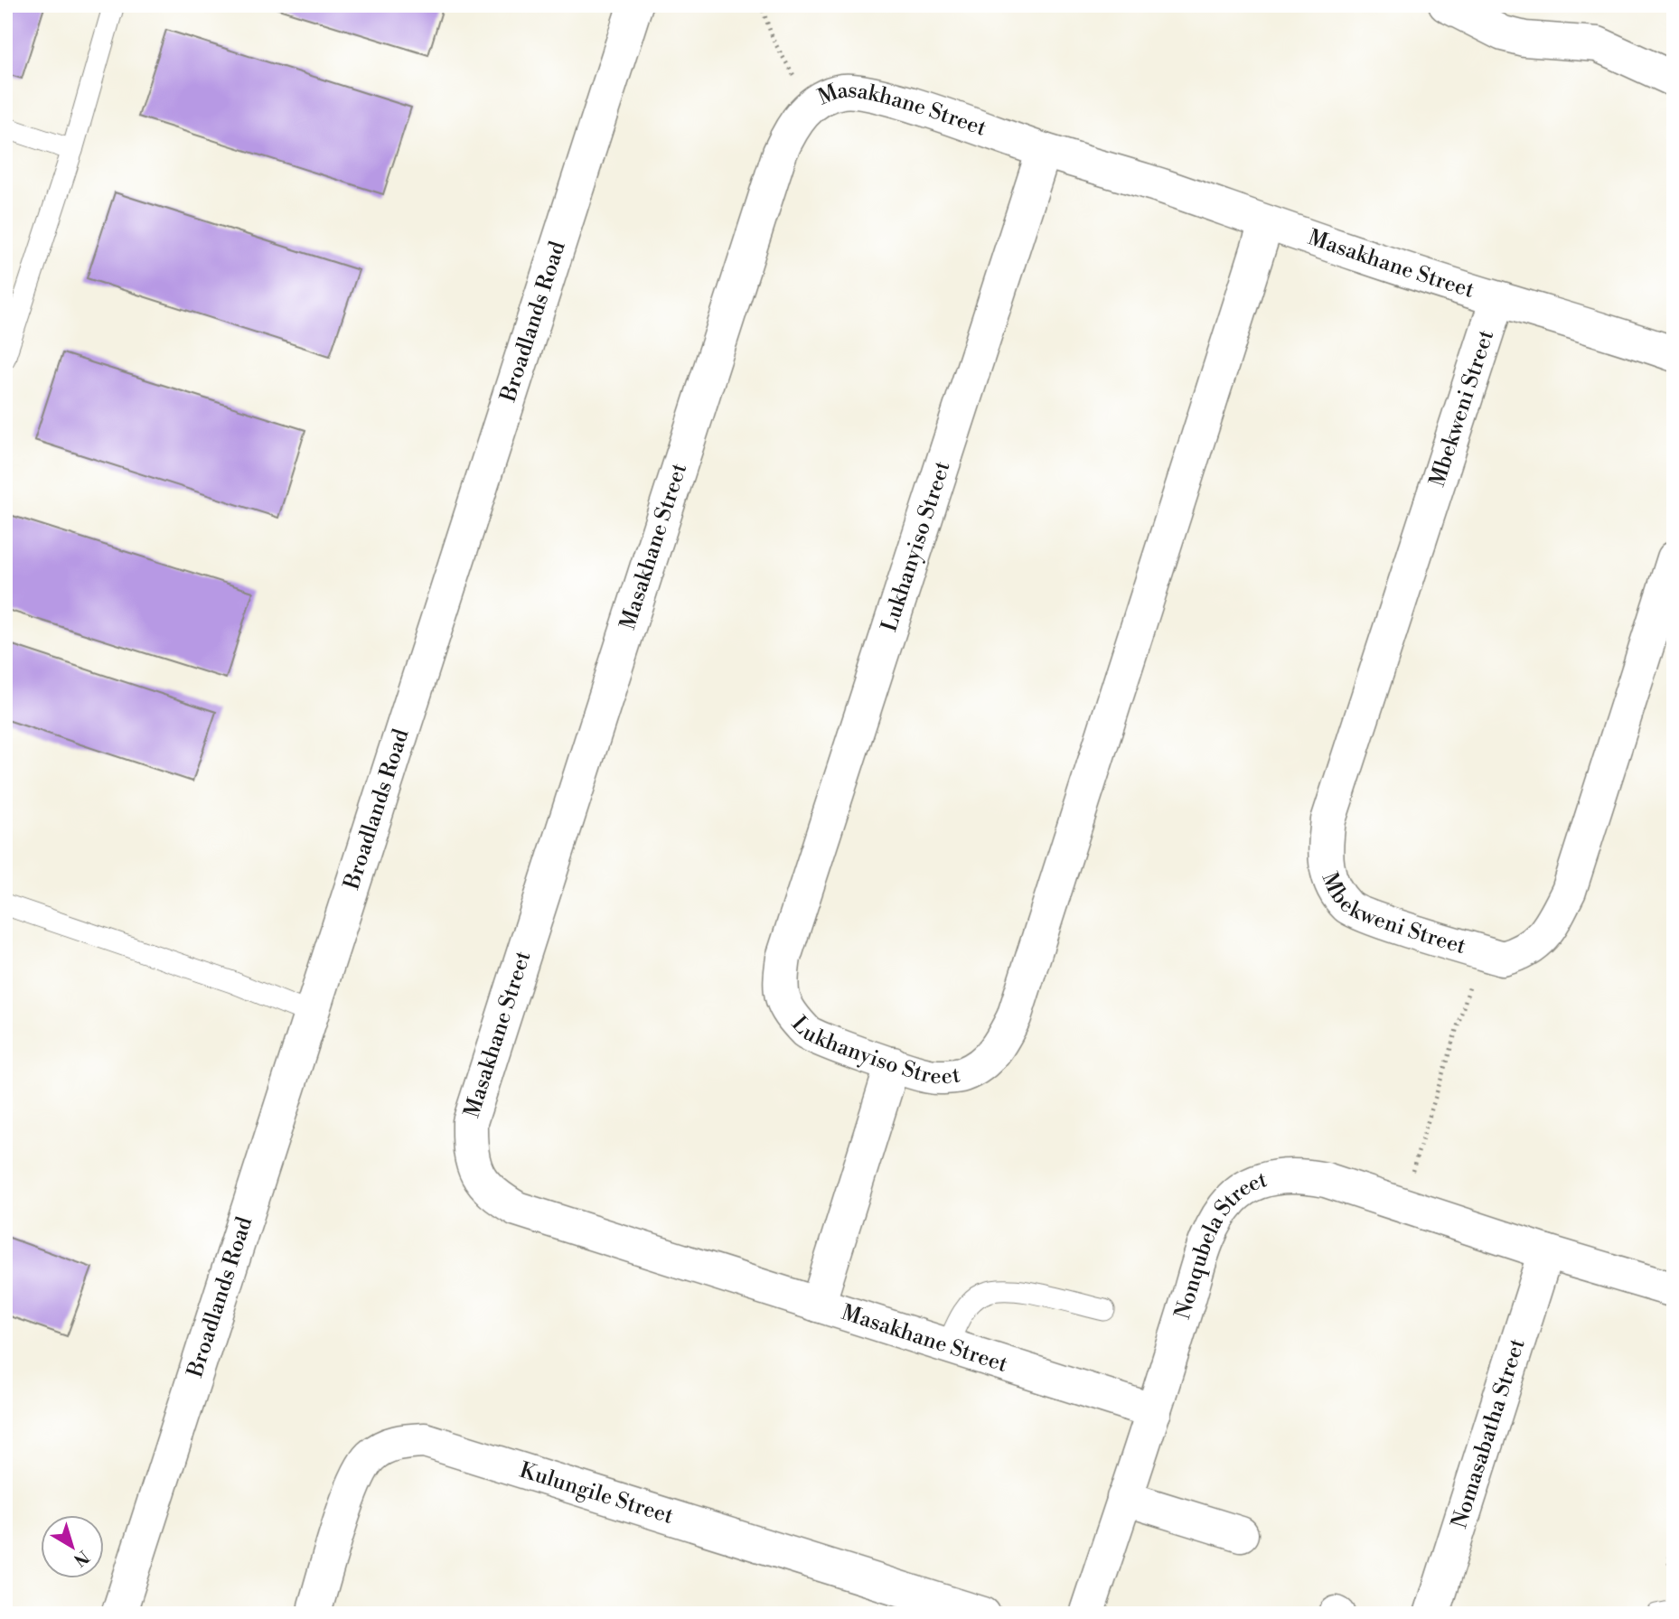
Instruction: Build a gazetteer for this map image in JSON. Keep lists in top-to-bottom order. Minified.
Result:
{"streets":{"street":["Masakhane Street","Broadlands Road","Mbekweni Street","Lukhanyiso Street","Nonqubela Street","Nomasabatha Street","Kulungile Street"]},"crossings":[["Masakhane Street","Mbekweni Street"],["Masakhane Street","Lukhanyiso Street"],["Masakhane Street","Nonqubela Street"],["Nonqubela Street","Nomasabatha Street"]],"north":"bottom right"}
